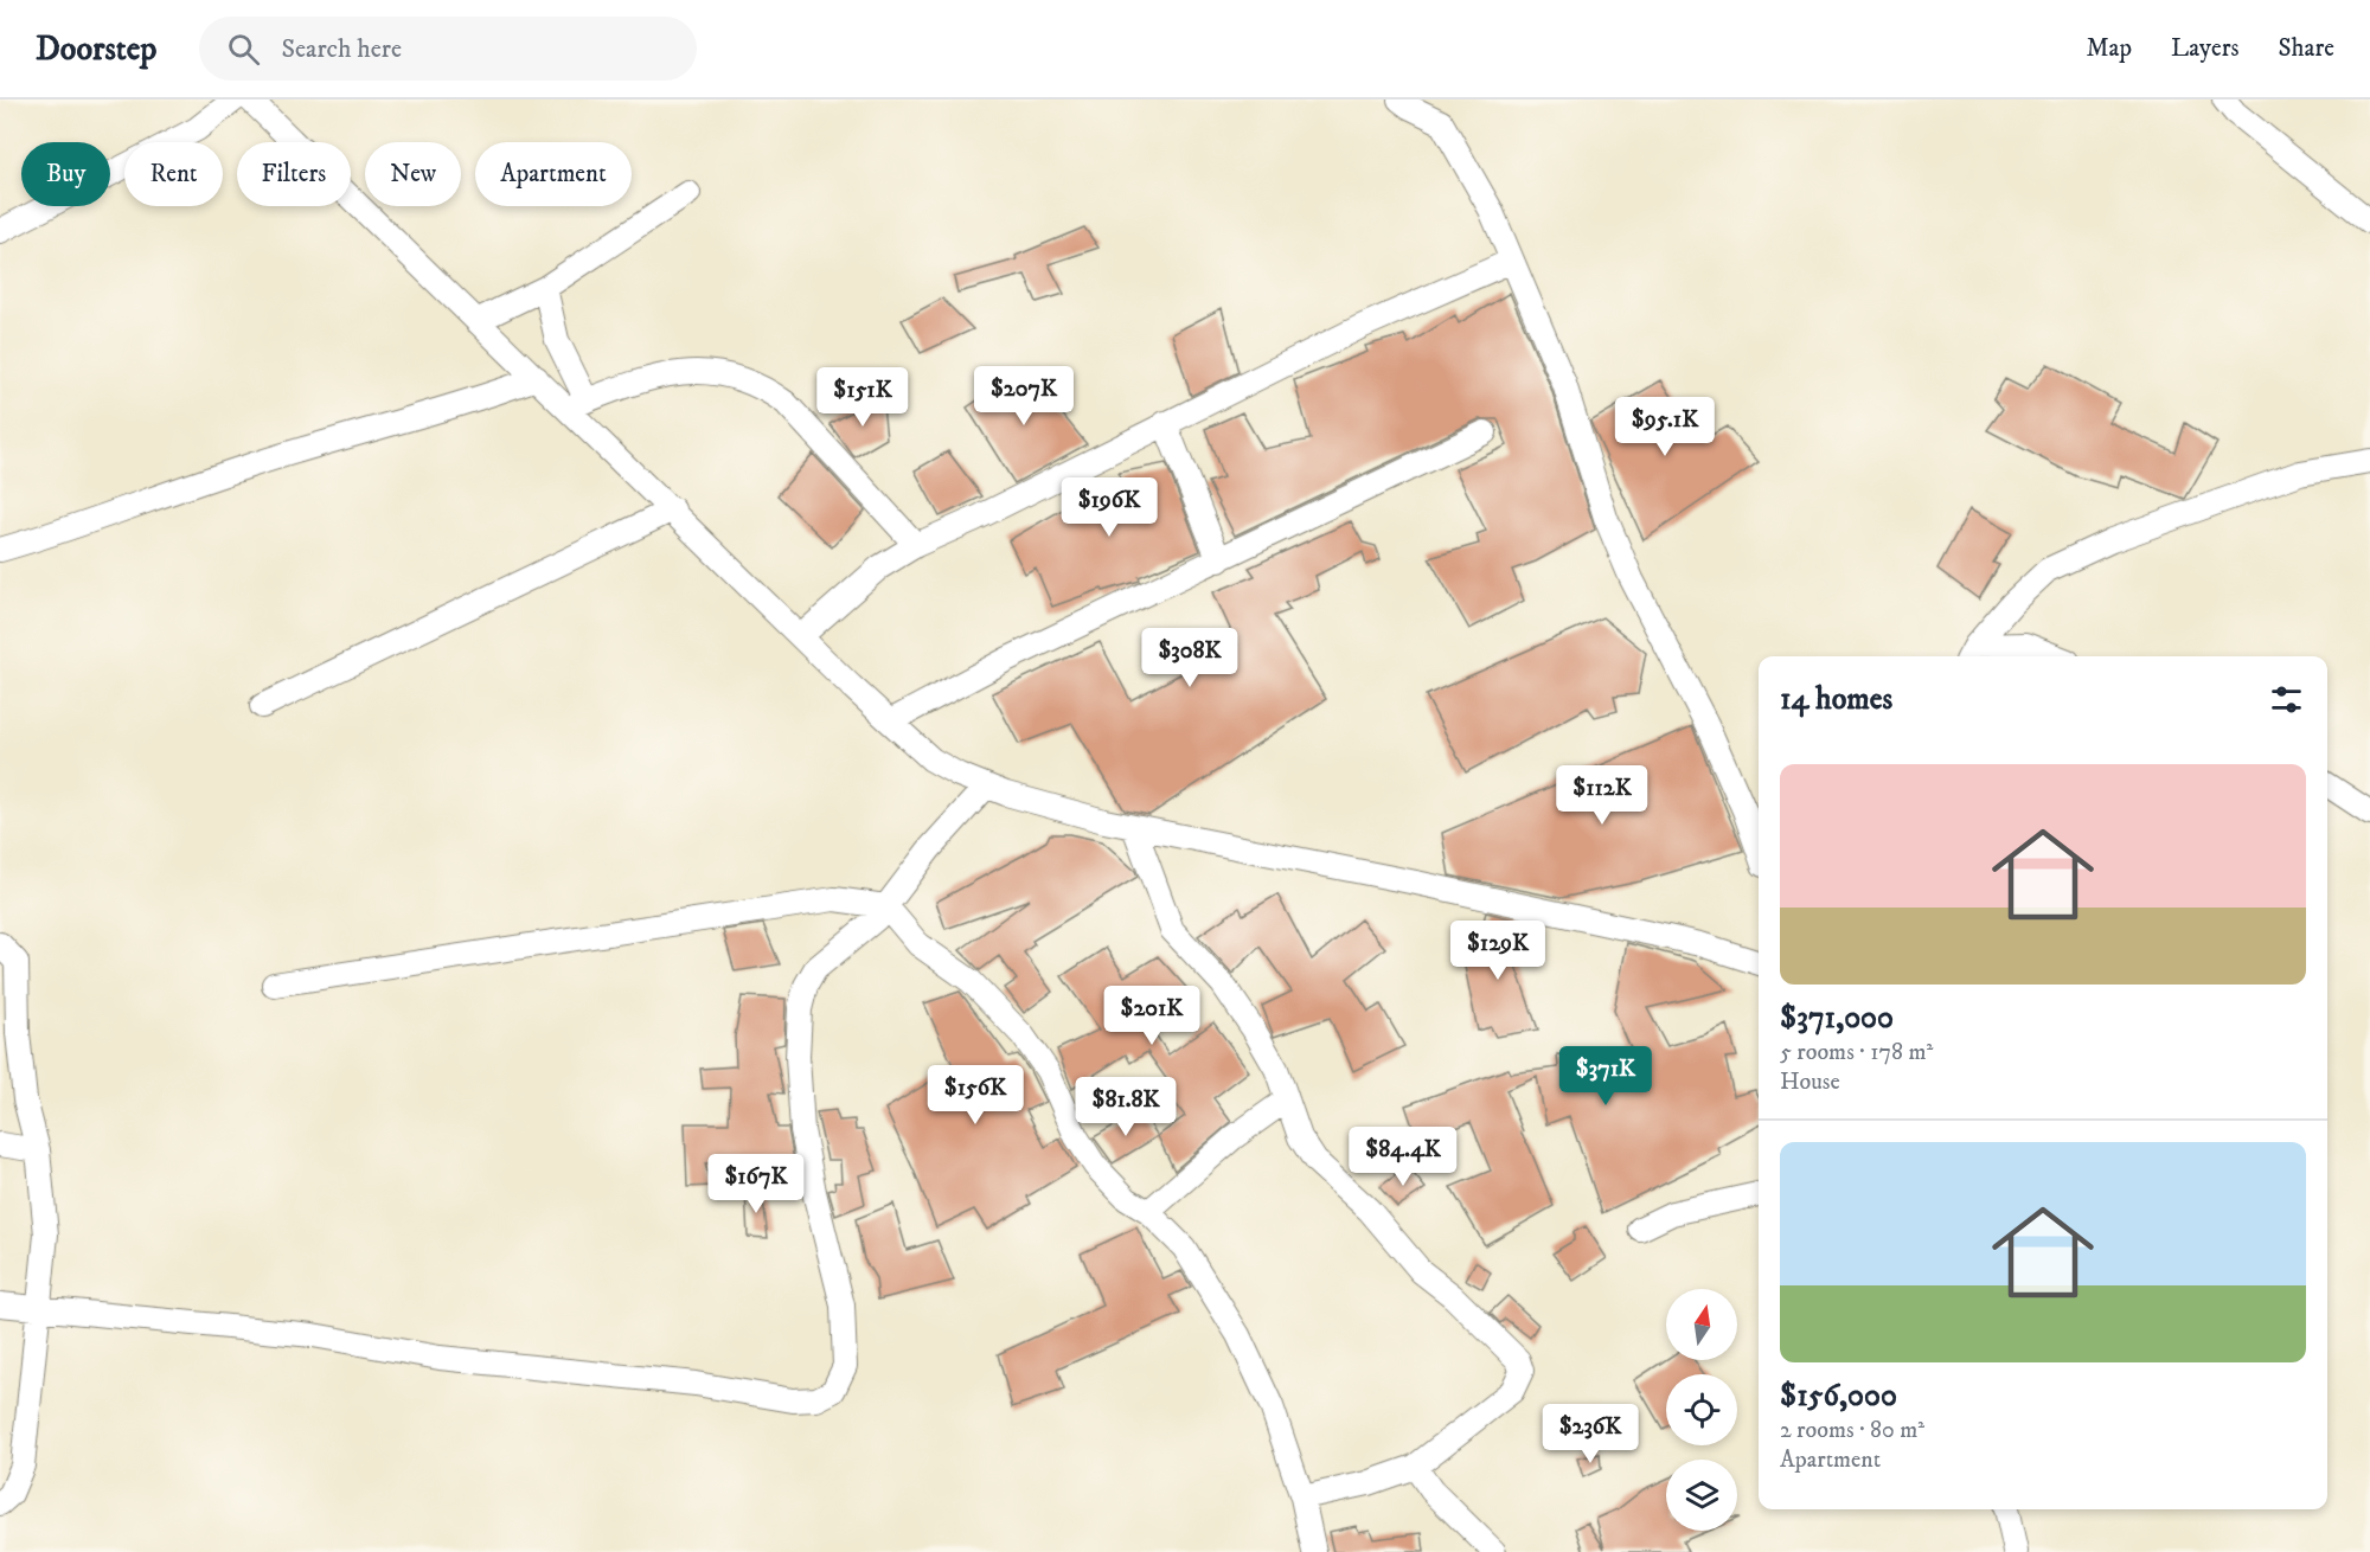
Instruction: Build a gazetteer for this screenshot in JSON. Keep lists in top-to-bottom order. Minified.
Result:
{"north":"top","page":{"header":"Doorstep","search":"Search here","nav":["Map","Layers","Share"],"chip":["Buy","Rent","Filters","New","Apartment"],"price":["$207K","$151K","$95.1K","$196K","$308K","$112K","$129K","$201K","$371K","$156K","$81.8K","$84.4K","$167K","$236K"],"heading":"14 homes","list":[{"name":"$371,000","note":"5 rooms · 178 m² · House"},{"name":"$156,000","note":"2 rooms · 80 m² · Apartment"}]}}
